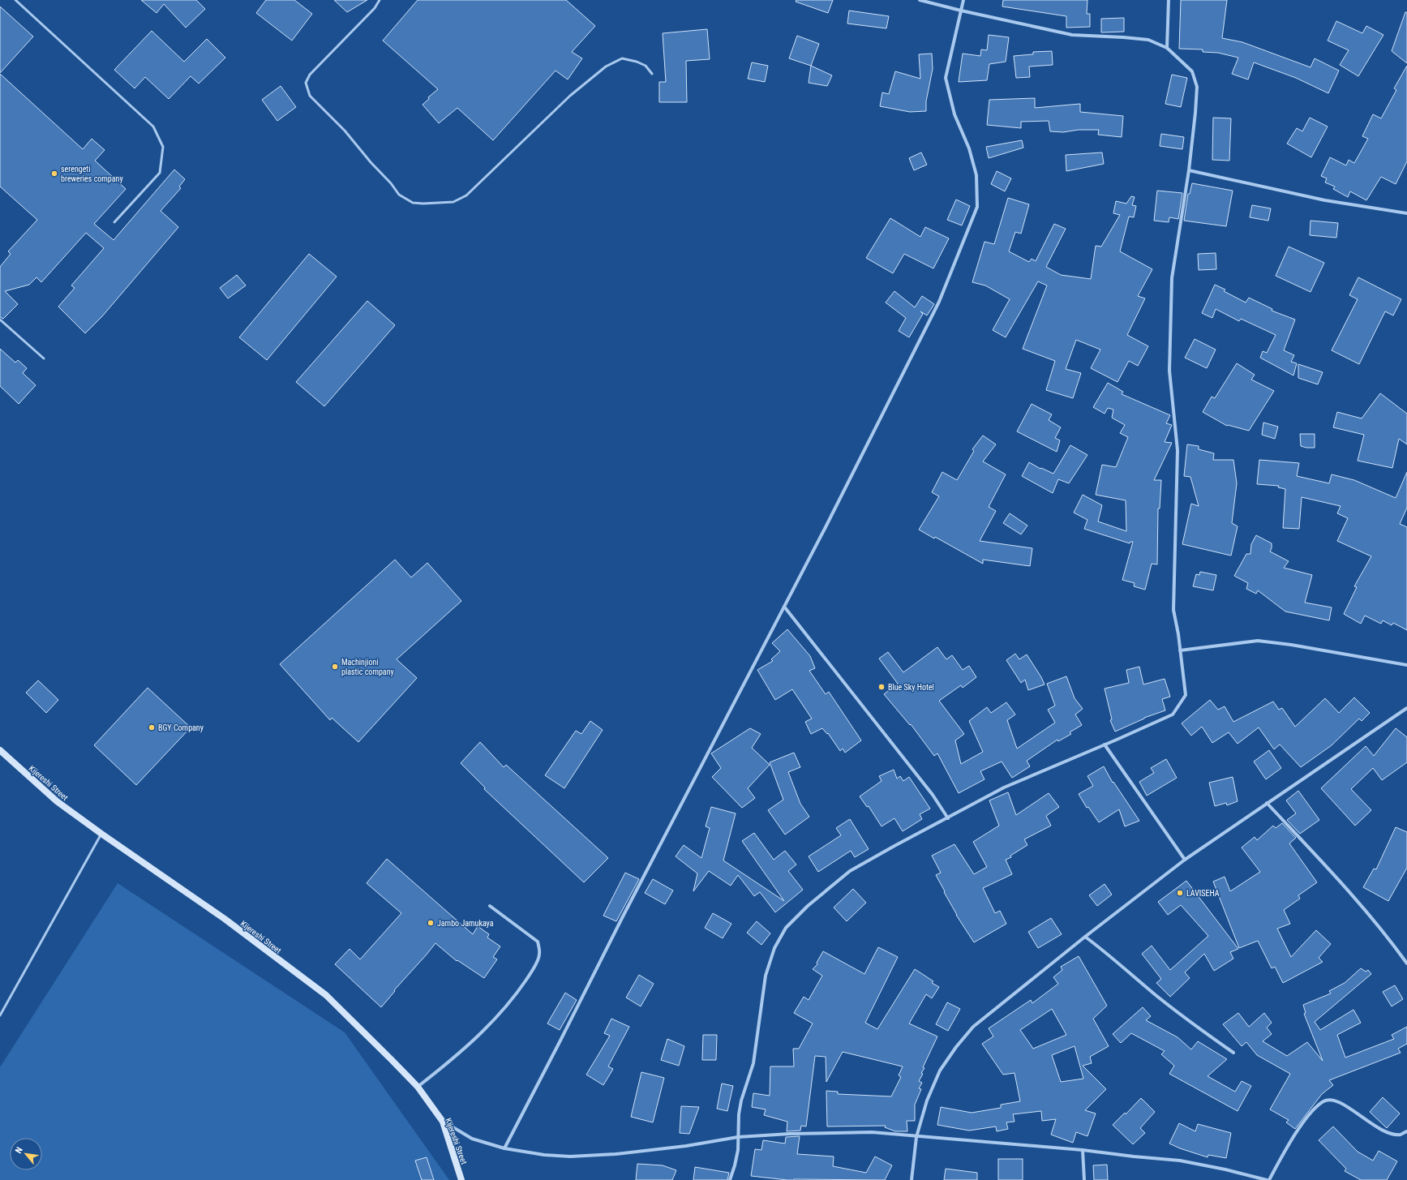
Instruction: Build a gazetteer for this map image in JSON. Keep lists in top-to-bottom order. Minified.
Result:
{"streets":{"street":["Kijereshi Street"]},"places":["serengeti breweries company","Machinjioni plastic company","Blue Sky Hotel","BGY Company","LAVISEHA","Jambo Jamukaya"],"north":"top left"}
